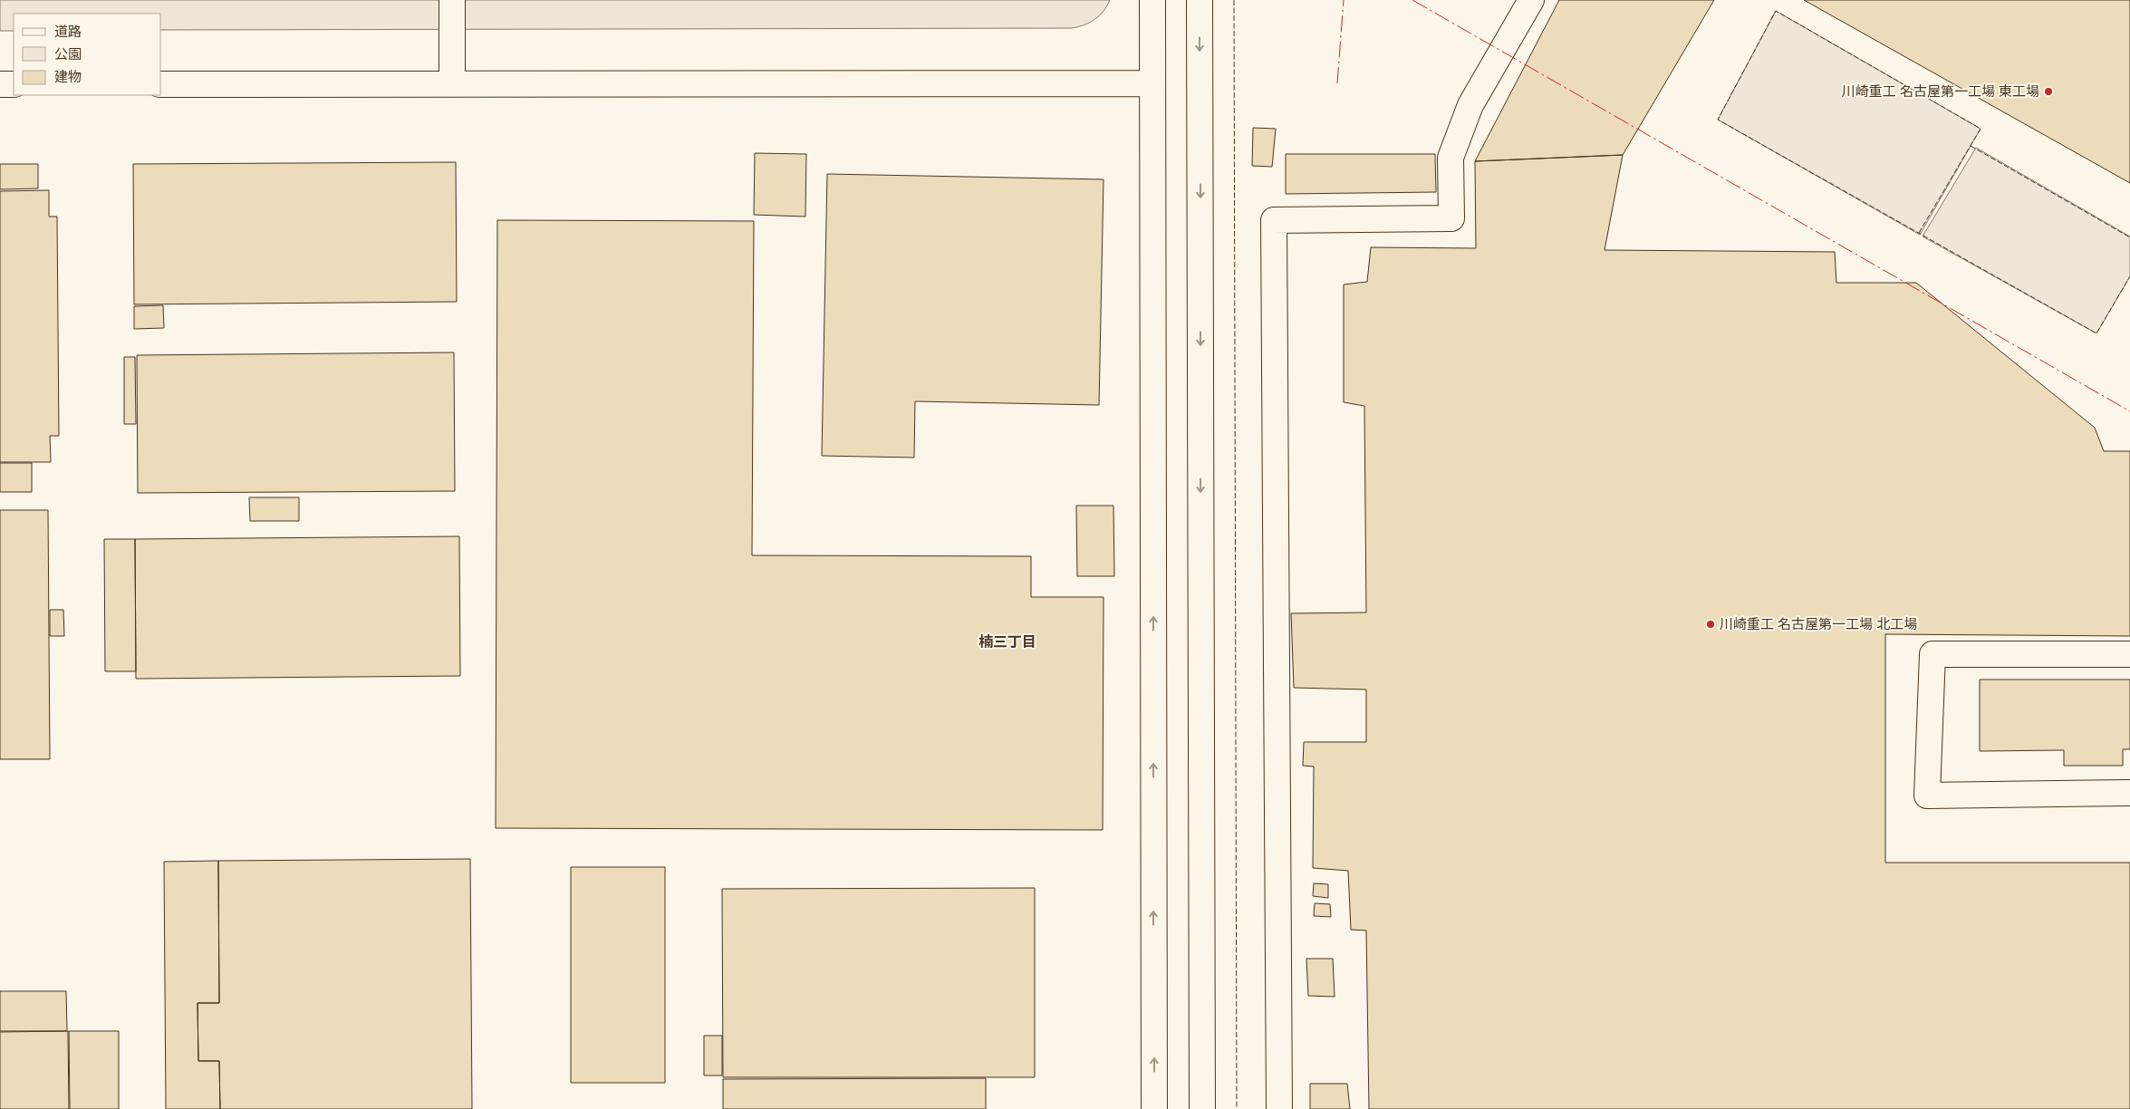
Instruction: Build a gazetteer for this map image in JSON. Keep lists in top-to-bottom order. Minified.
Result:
{"districts":["楠三丁目"],"places":["川崎重工 名古屋第一工場 東工場","川崎重工 名古屋第一工場 北工場"],"legend":["道路","公園","建物"]}
